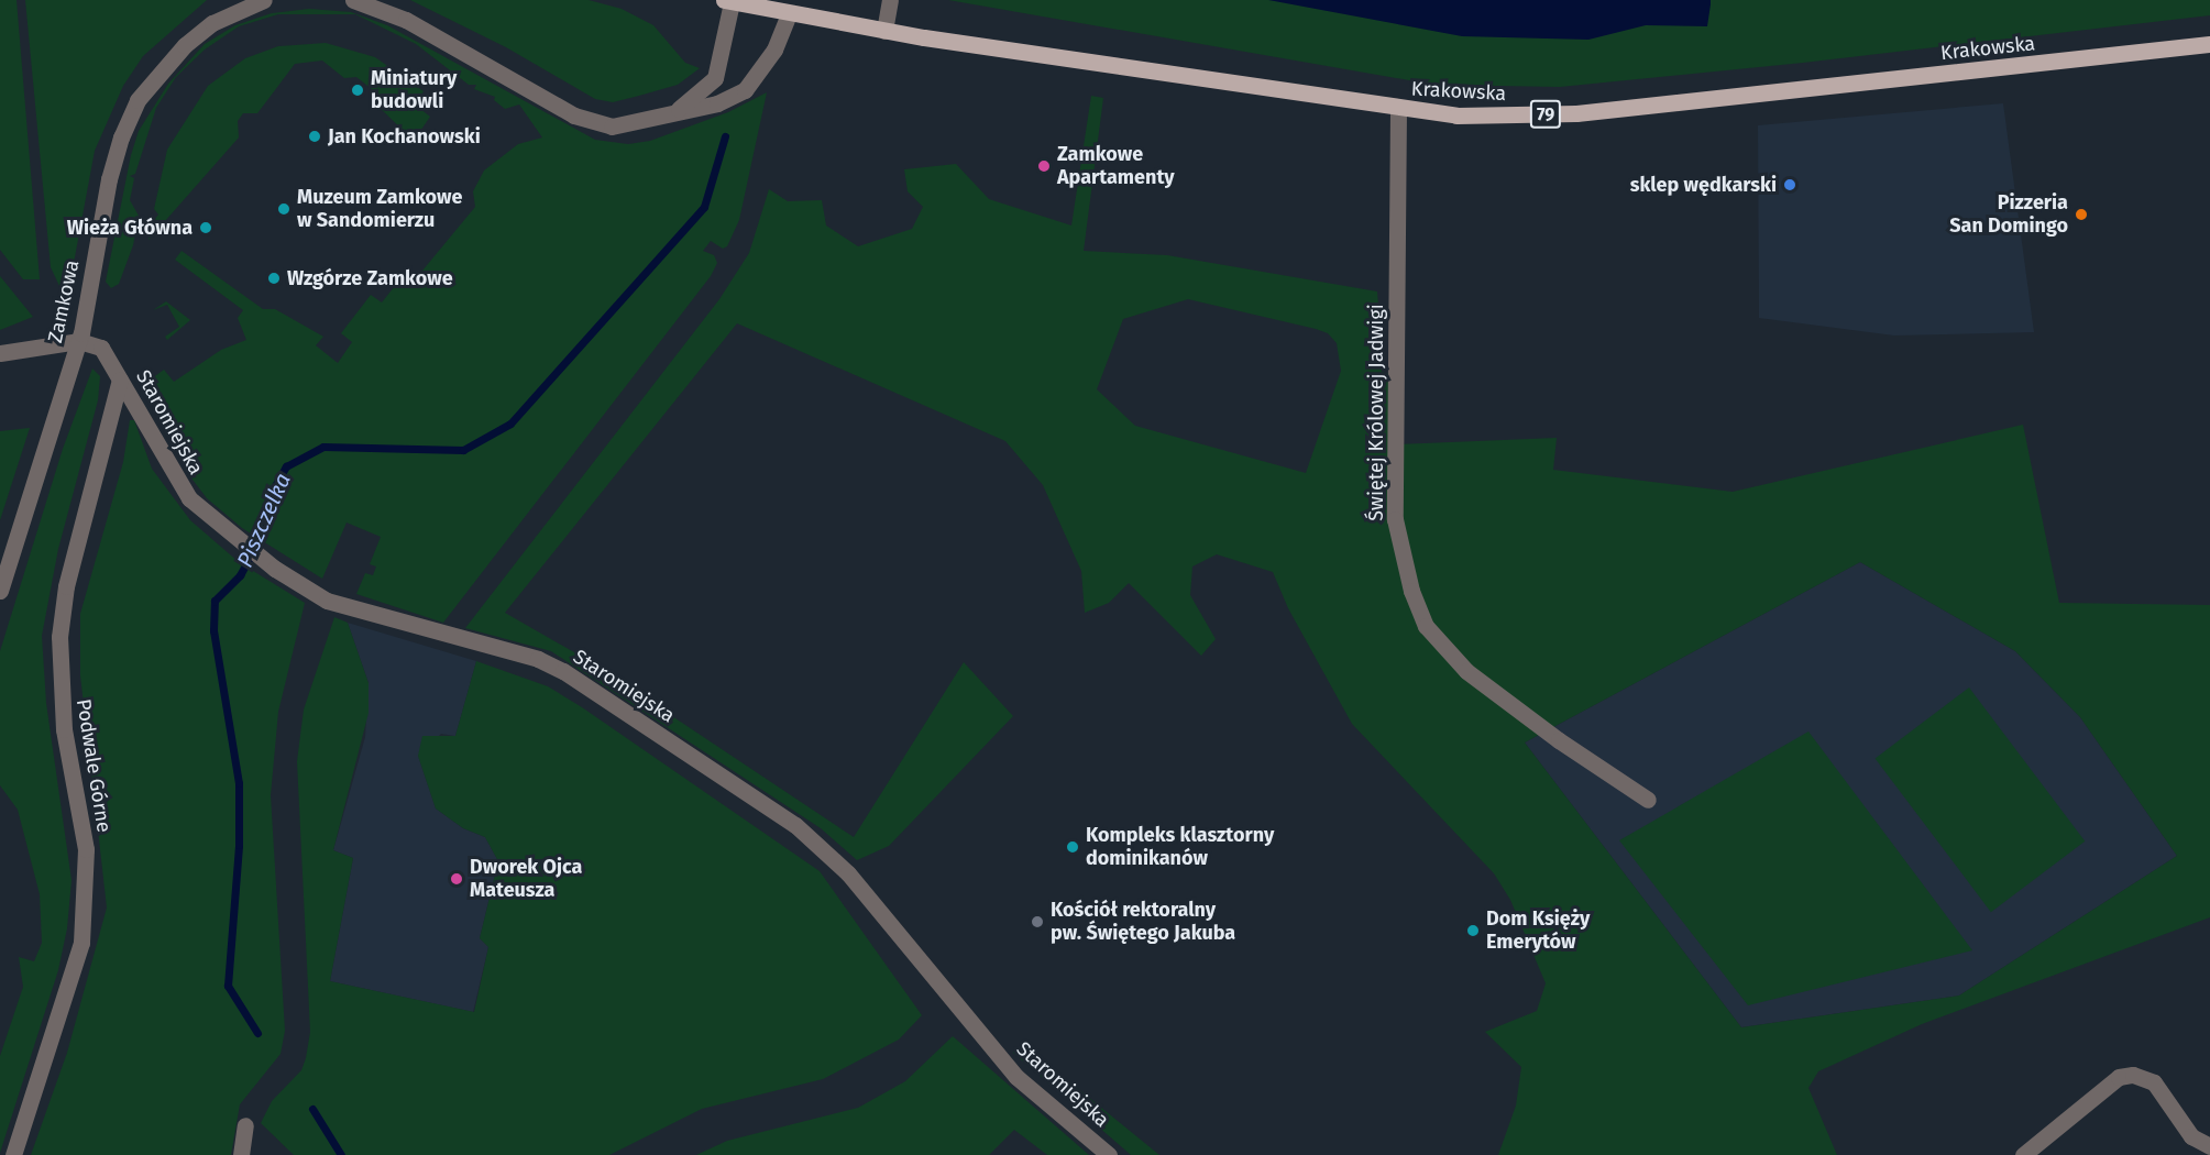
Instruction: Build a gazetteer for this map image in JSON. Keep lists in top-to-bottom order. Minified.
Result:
{"streets":{"main road":["Krakowska","79"],"street":["Zamkowa","Świętej Królowej Jadwigi","Staromiejska","Podwale Górne"]},"crossings":[["Krakowska","79"],["Krakowska","Świętej Królowej Jadwigi"],["Zamkowa","Staromiejska"],["Staromiejska","Podwale Górne"]],"water":["Piszczelka"],"places":["Miniatury budowli","Jan Kochanowski","Zamkowe Apartamenty","sklep wędkarski","Muzeum Zamkowe w Sandomierzu","Pizzeria San Domingo","Wieża Główna","Wzgórze Zamkowe","Kompleks klasztorny dominikanów","Dworek Ojca Mateusza","Kościół rektoralny pw. Świętego Jakuba","Dom Księży Emerytów"]}
